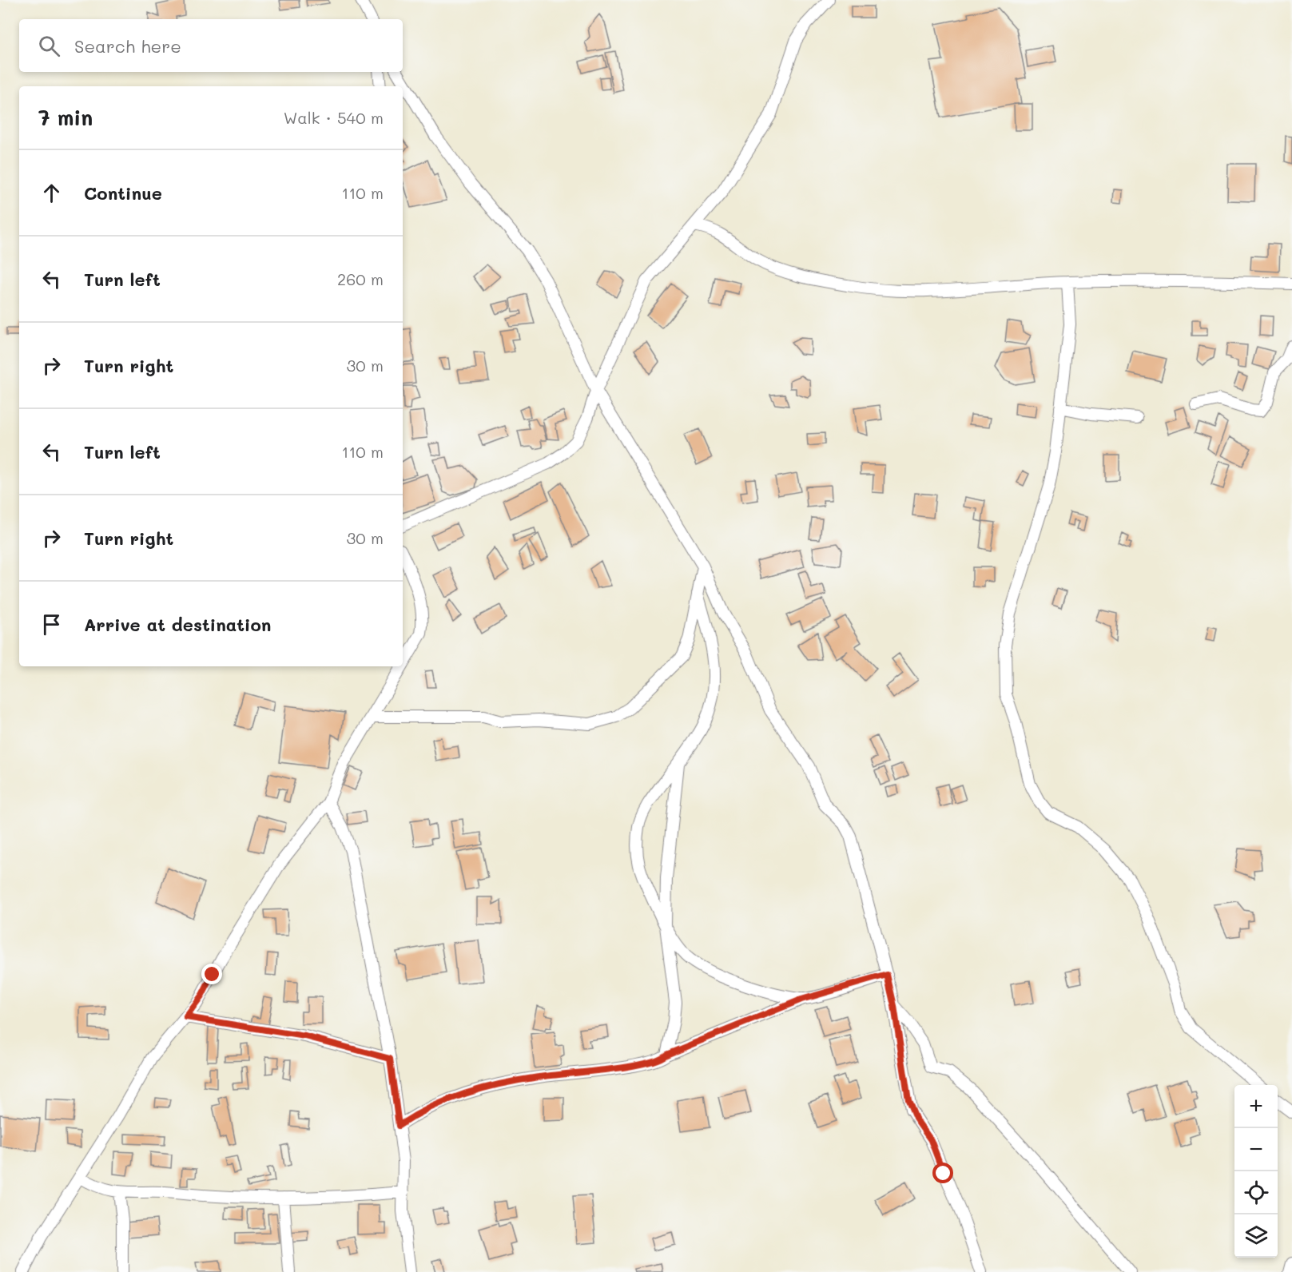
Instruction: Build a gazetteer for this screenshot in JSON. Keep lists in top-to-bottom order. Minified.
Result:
{"page":{"search":"Search here","heading":["7 min","Walk · 540 m"],"list":[["Continue","110 m"],["Turn left","260 m"],["Turn right","30 m"],["Turn left","110 m"],["Turn right","30 m"],"Arrive at destination"],"map_buttons":["+","−"]}}
